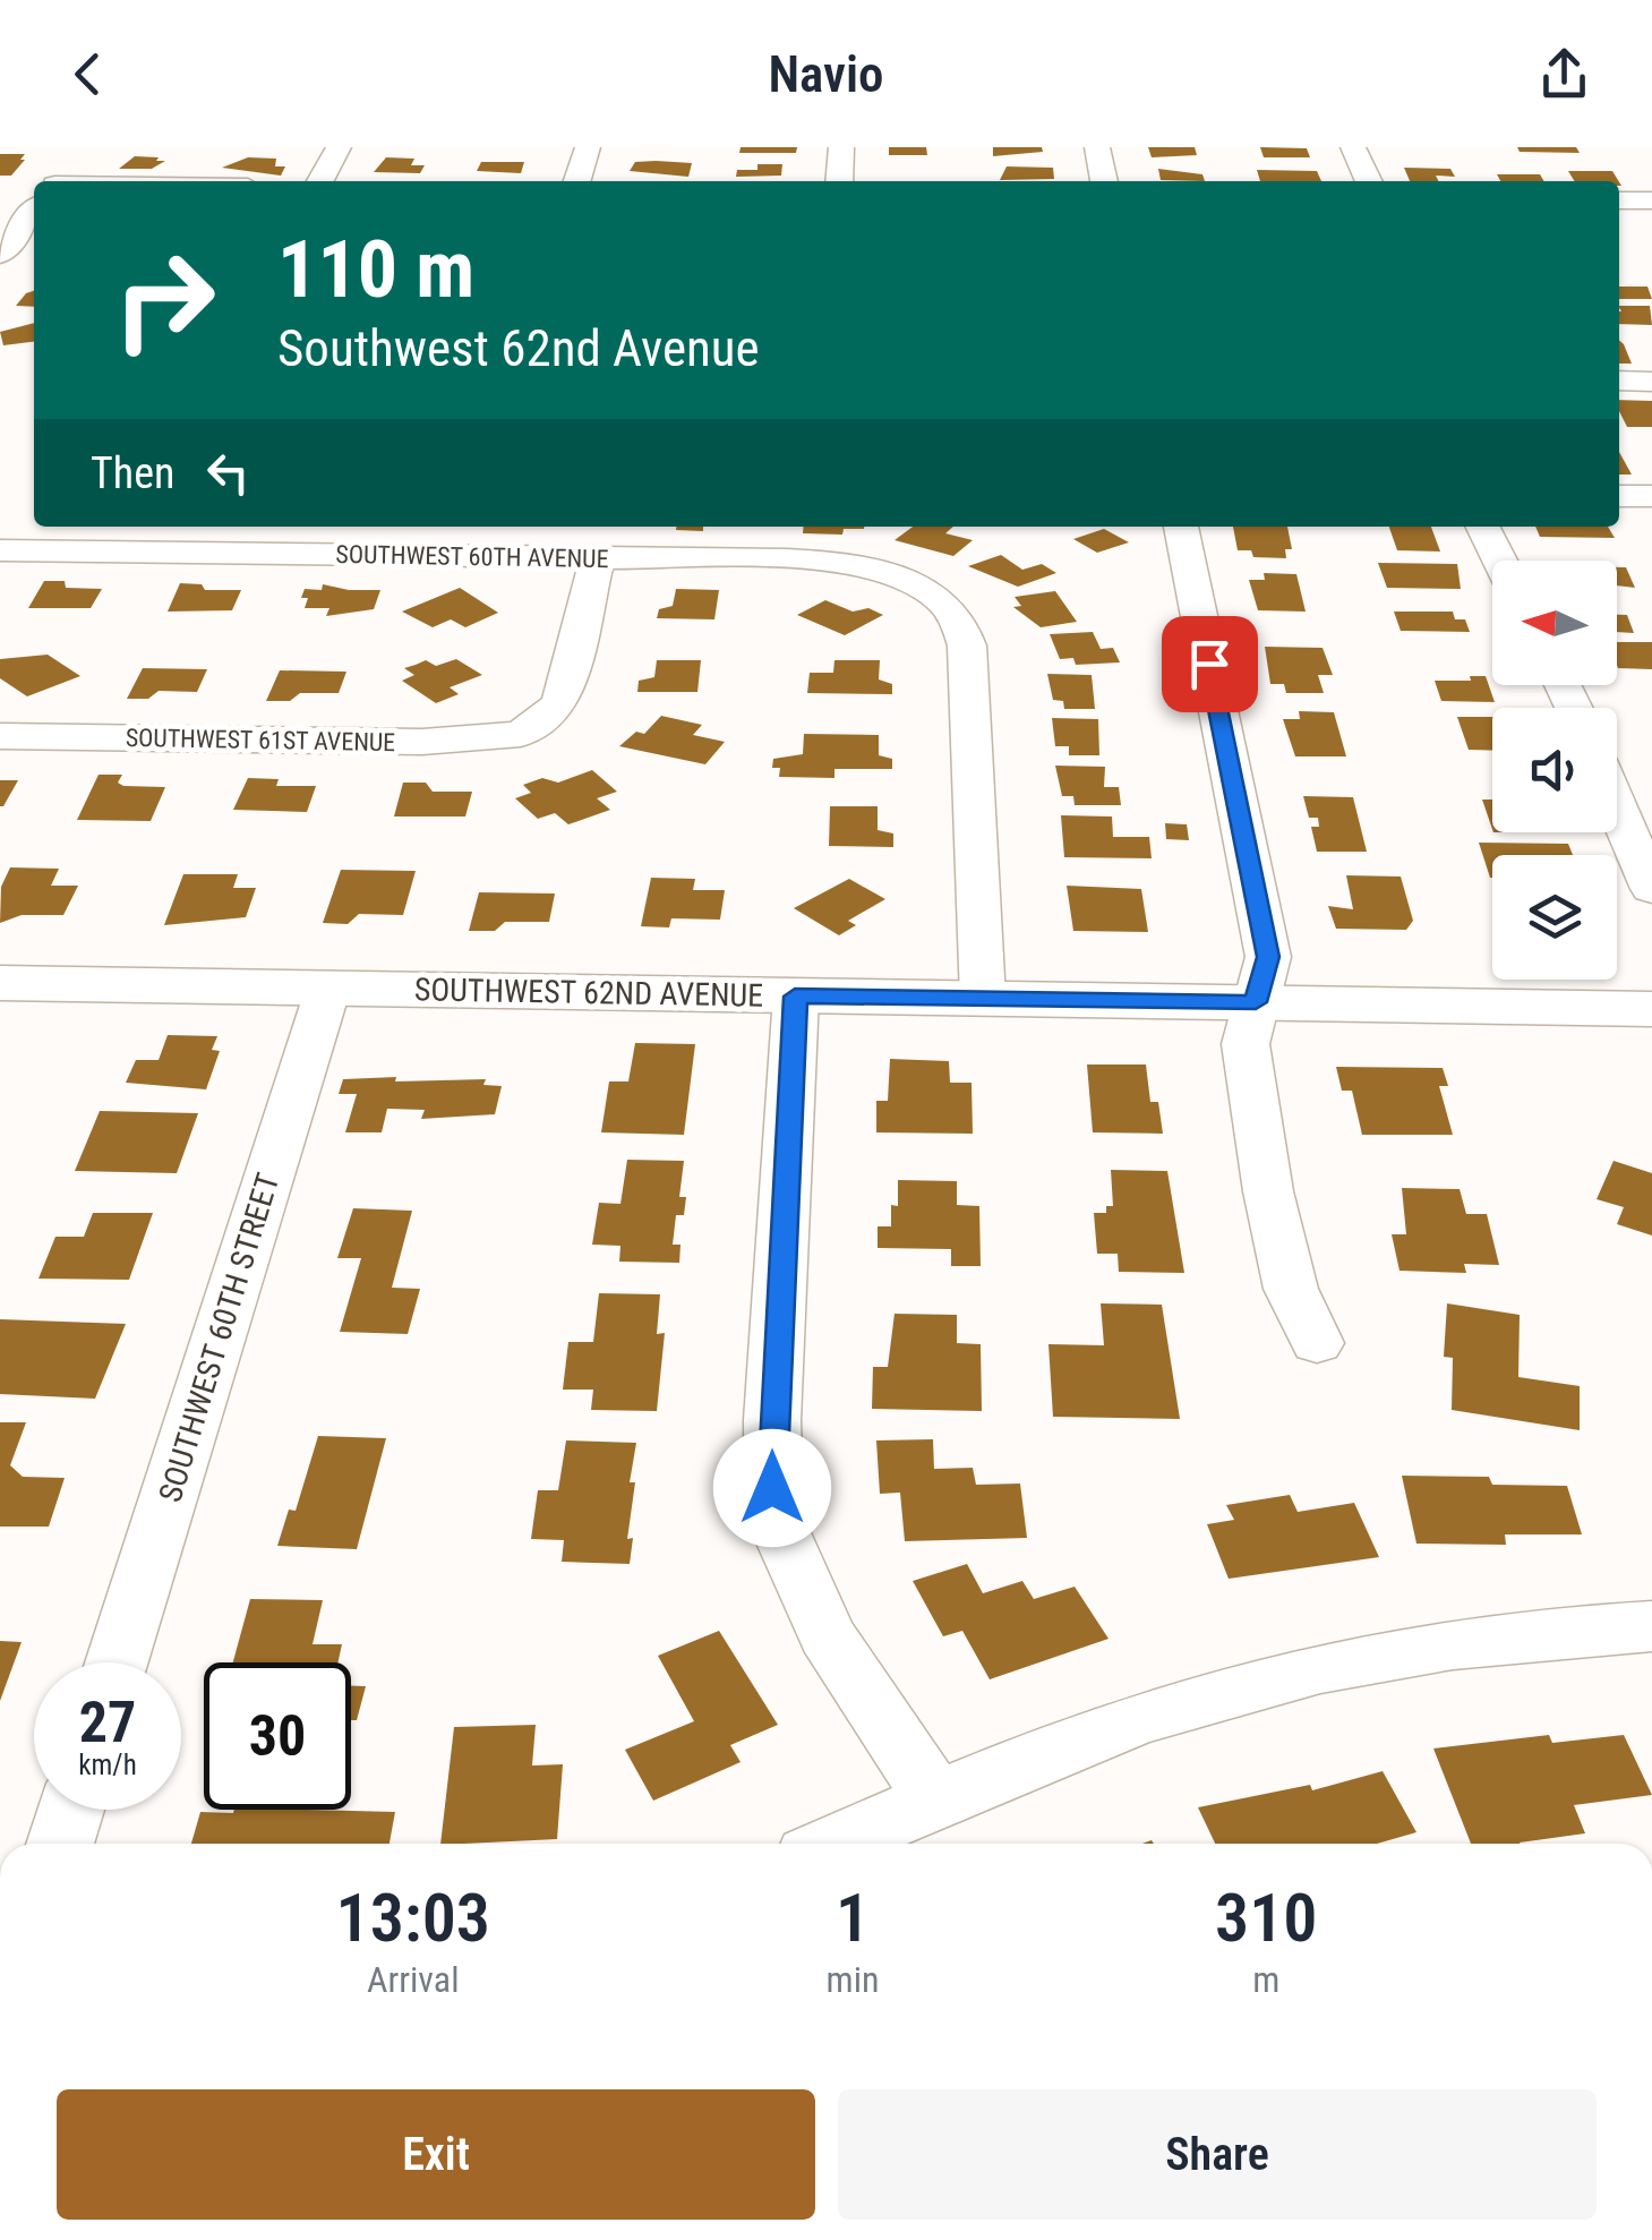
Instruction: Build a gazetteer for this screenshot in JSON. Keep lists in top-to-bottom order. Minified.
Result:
{"streets":{"street":["SOUTHWEST 60TH AVENUE","SOUTHWEST 61ST AVENUE","SOUTHWEST 62ND AVENUE","SOUTHWEST 60TH STREET"]},"crossings":[["SOUTHWEST 60TH AVENUE","SOUTHWEST 61ST AVENUE"],["SOUTHWEST 60TH AVENUE","SOUTHWEST 62ND AVENUE"],["SOUTHWEST 62ND AVENUE","SOUTHWEST 60TH STREET"]],"north":"left","page":{"header":"Navio","turn":["110 m","Southwest 62nd Avenue"],"then":"Then","speed":"27 km/h","limit":"30","eta":["13:03","Arrival","1","min","310","m"],"buttons":["Exit","Share"]}}
